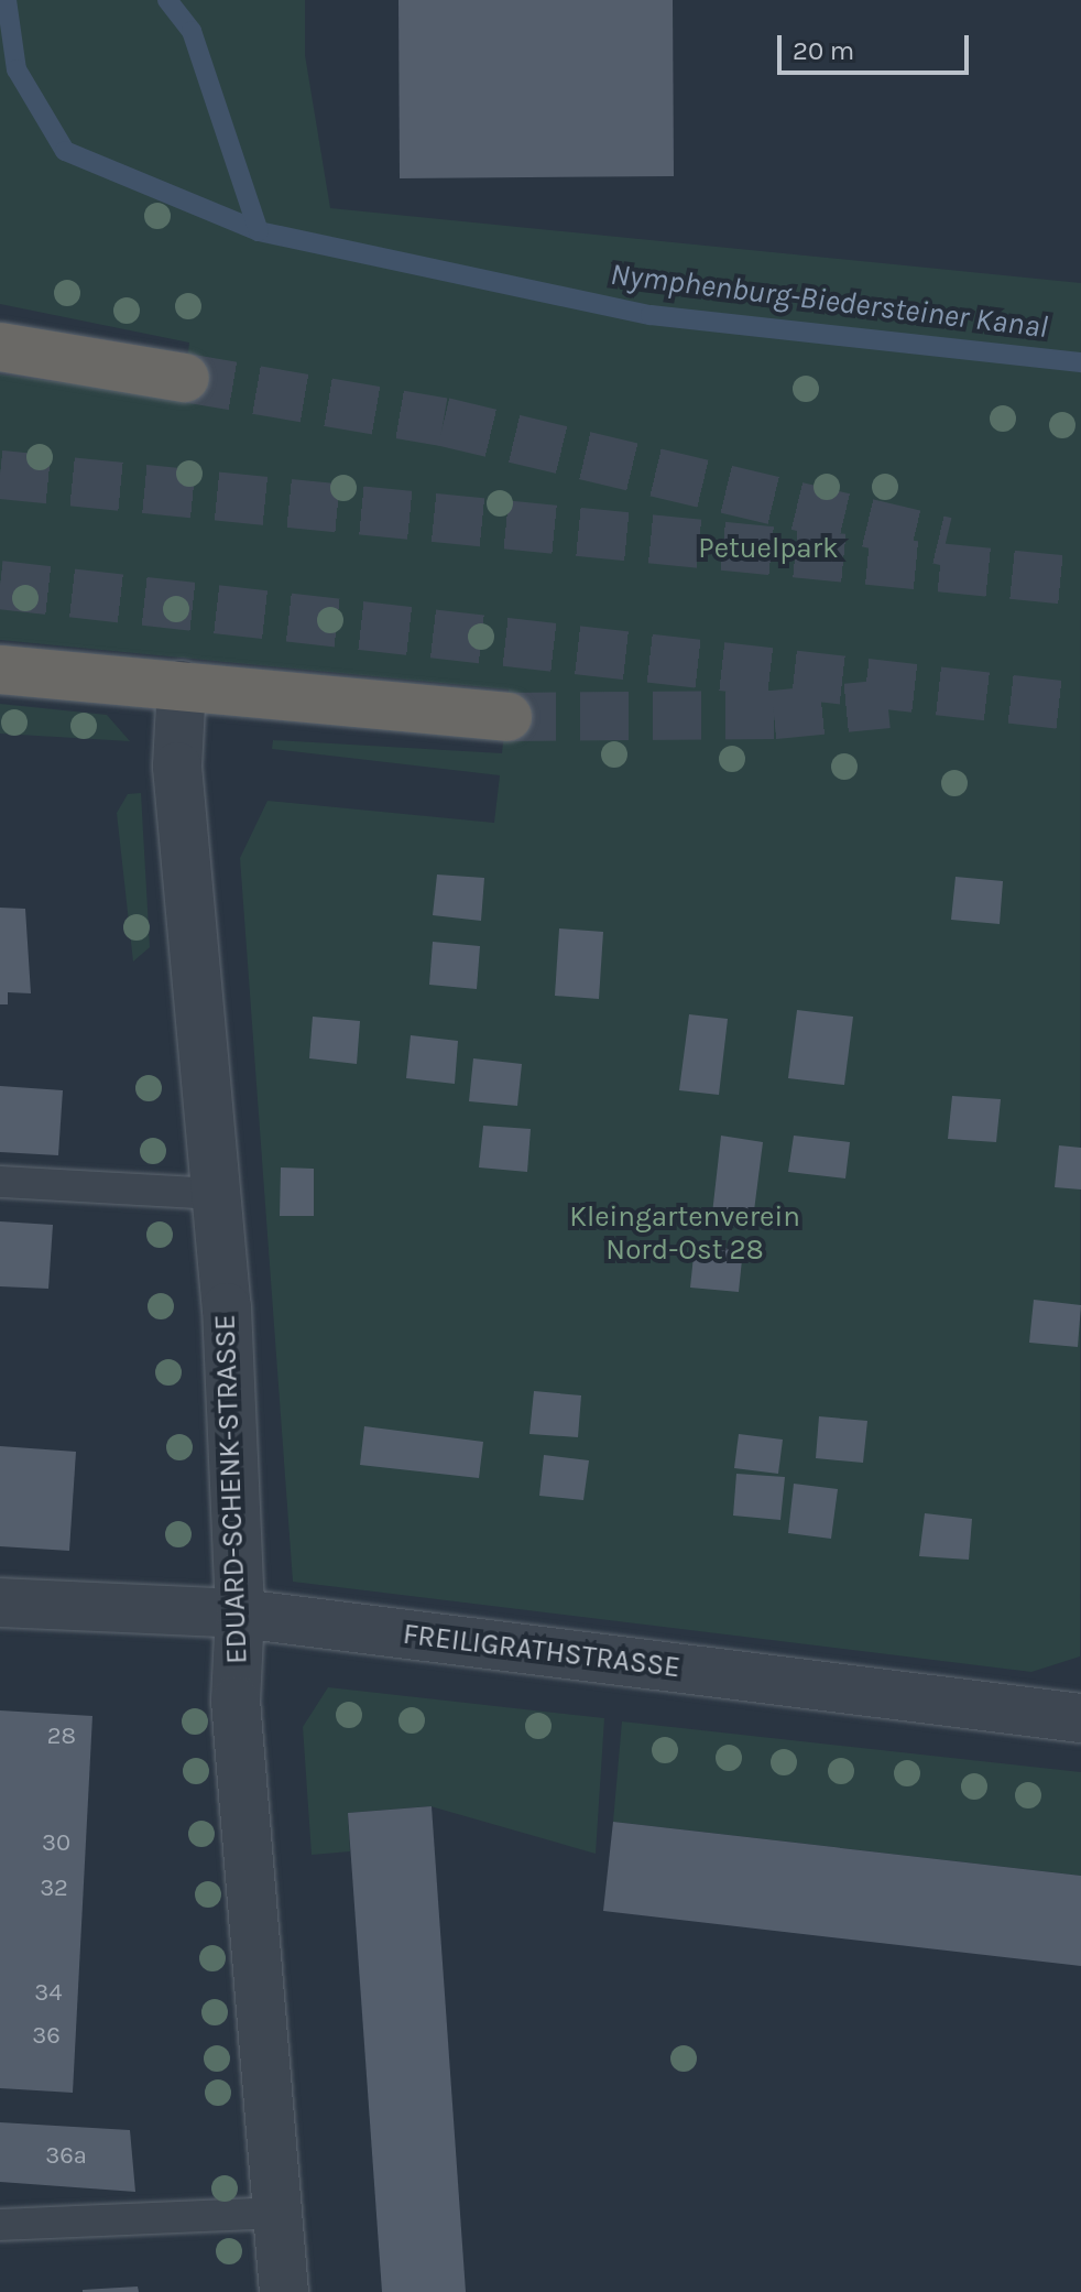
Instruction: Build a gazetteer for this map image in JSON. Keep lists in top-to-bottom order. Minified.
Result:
{"streets":{"street":["EDUARD-SCHENK-STRASSE","FREILIGRATHSTRASSE"]},"crossings":[["EDUARD-SCHENK-STRASSE","FREILIGRATHSTRASSE"]],"water":["Nymphenburg-Biedersteiner Kanal"],"parks":["Petuelpark","Kleingartenverein Nord-Ost 28"],"house_numbers":["28","30","32","34","36","36a"],"scale_bar":"20 m"}
